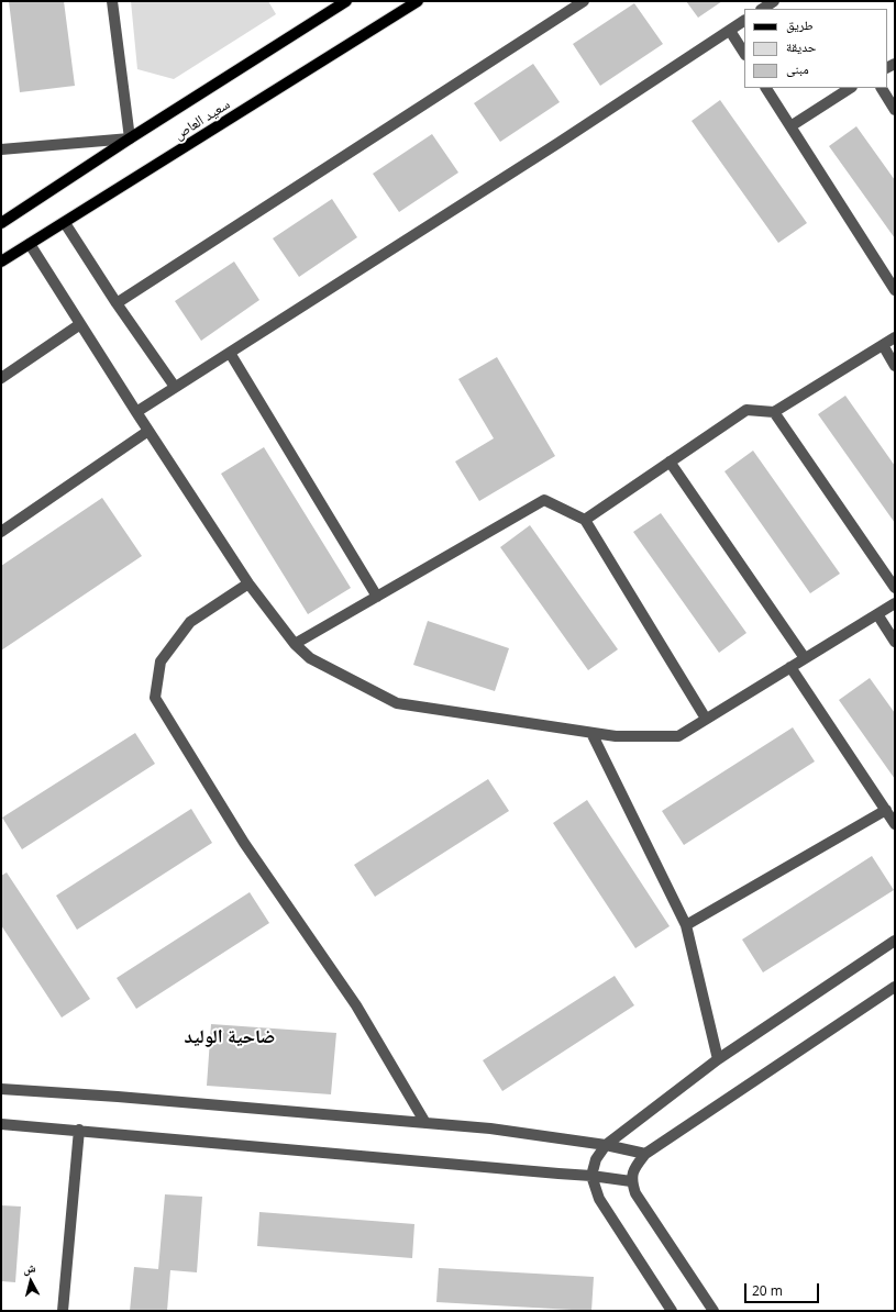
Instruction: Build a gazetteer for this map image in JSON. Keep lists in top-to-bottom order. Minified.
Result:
{"streets":{"main road":["سعيد العاص"]},"districts":["ضاحية الوليد"],"legend":["طريق","حديقة","مبنى"],"scale_bar":"20 m","north":"top"}
